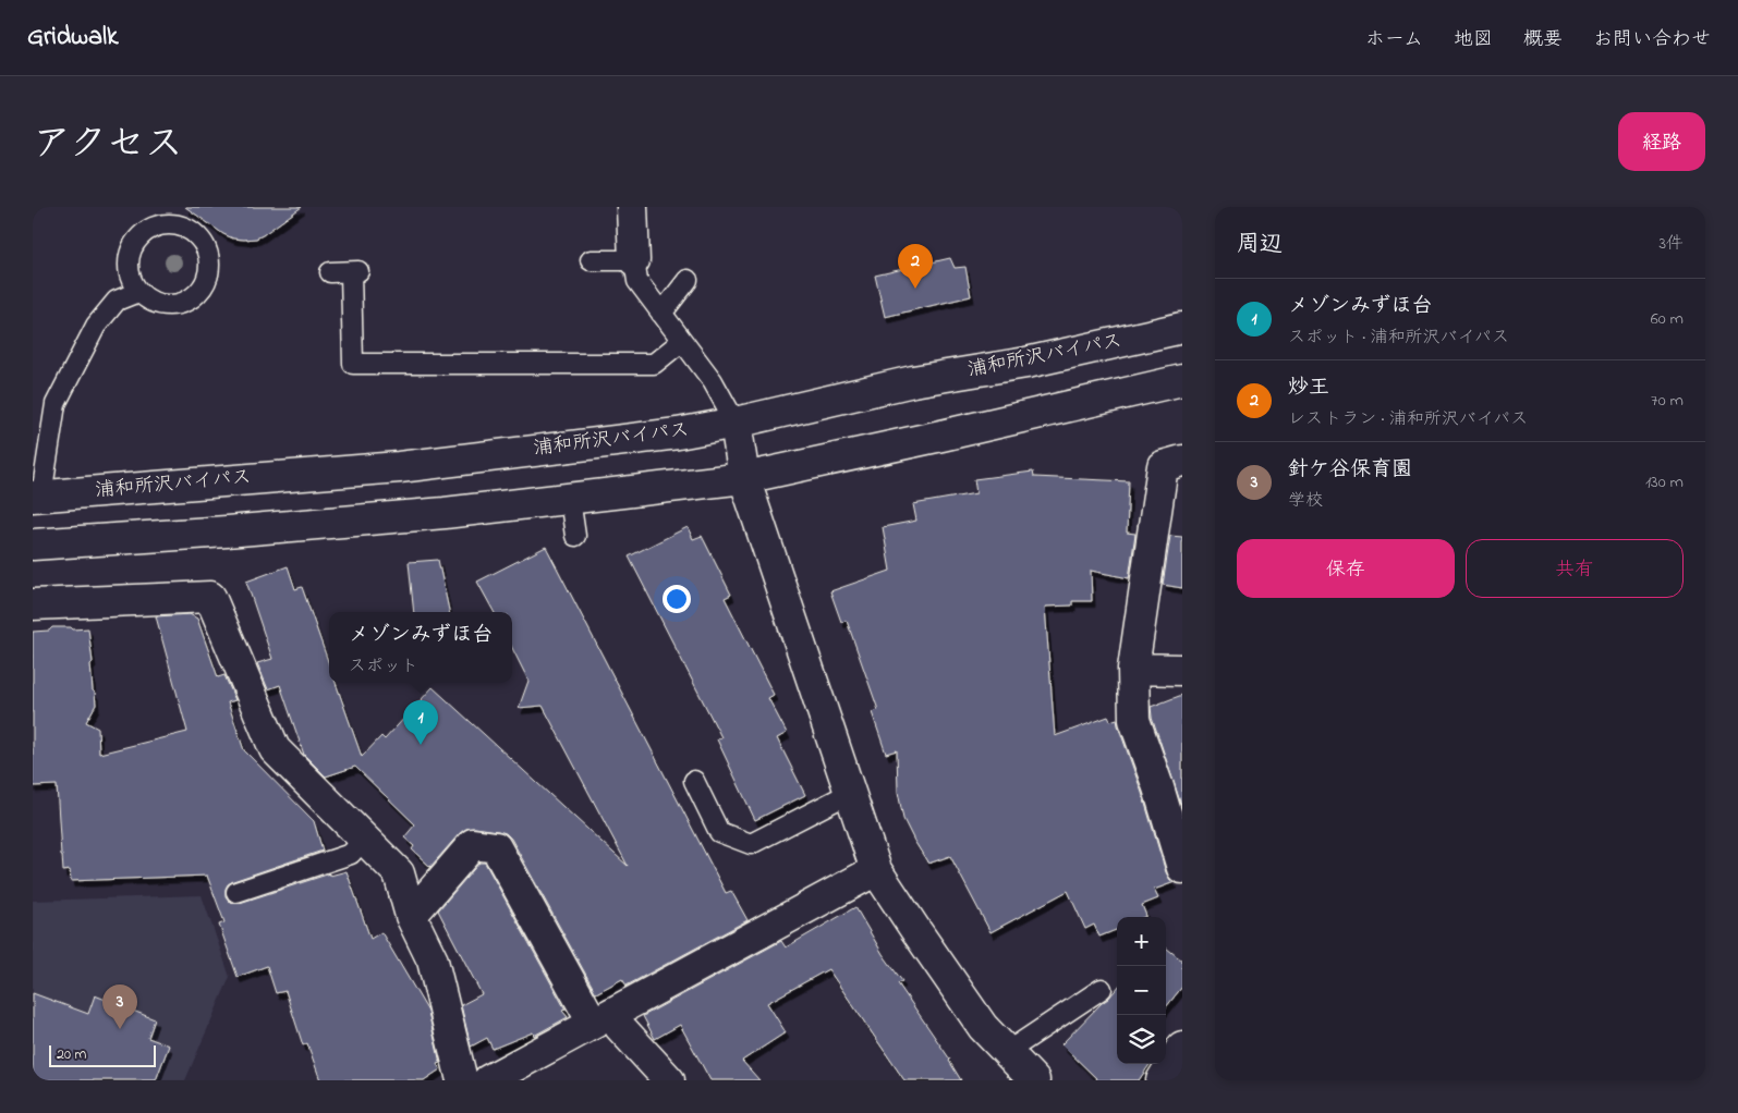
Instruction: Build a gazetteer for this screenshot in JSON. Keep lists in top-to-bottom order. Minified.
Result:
{"streets":{"main road":["浦和所沢バイパス"]},"scale_bar":"20 m","page":{"header":"Gridwalk","nav":["ホーム","地図","概要","お問い合わせ"],"title":"アクセス","buttons":["経路",["保存","共有"]],"heading":["周辺","3件"],"pins":["2","1","3"],"list":[{"mark":"1","name":"メゾンみずほ台","note":"スポット · 浦和所沢バイパス","value":"60 m"},{"mark":"2","name":"炒王","note":"レストラン · 浦和所沢バイパス","value":"70 m"},{"mark":"3","name":"針ケ谷保育園","note":"学校","value":"130 m"}],"popup":["メゾンみずほ台","スポット"],"map_buttons":["+","−"],"scale":"20 m"}}
